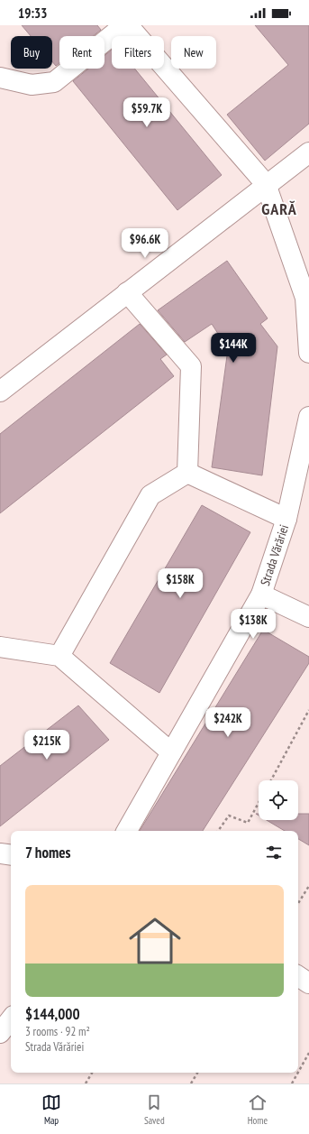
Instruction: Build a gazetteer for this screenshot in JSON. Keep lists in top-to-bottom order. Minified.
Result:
{"streets":{"street":["Strada Vărăriei"]},"districts":["GARĂ"],"page":{"status":"19:33","chip":["Buy","Rent","Filters","New"],"price":["$59.7K","$96.6K","$144K","$158K","$138K","$242K","$215K"],"heading":"7 homes","list":[{"name":"$144,000","note":"3 rooms · 92 m² · Strada Vărăriei"}],"tabs":["Map","Saved","Home"]}}
